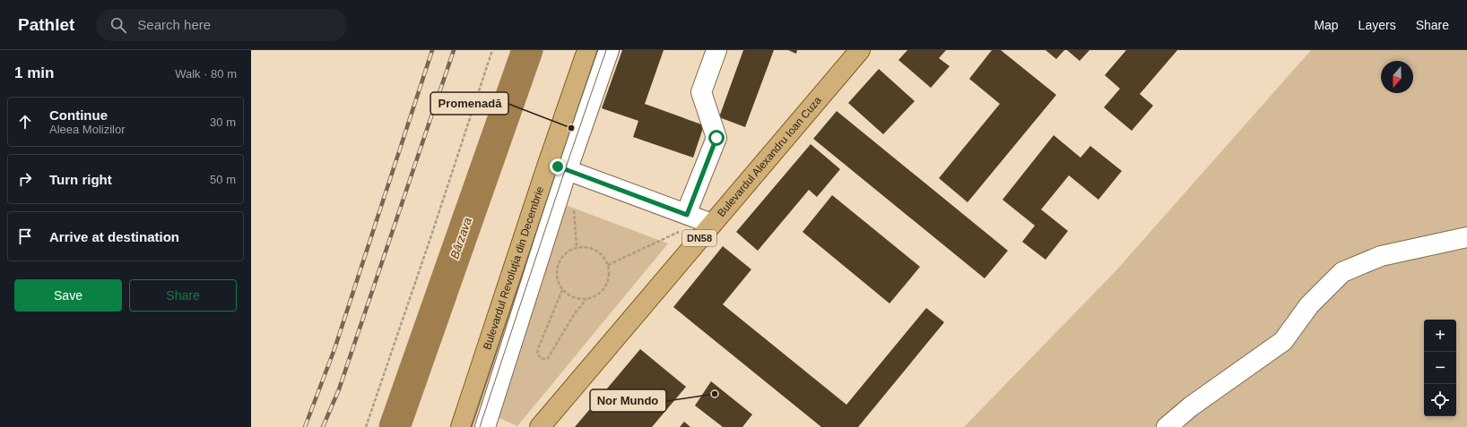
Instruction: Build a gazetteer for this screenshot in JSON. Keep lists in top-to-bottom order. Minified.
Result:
{"streets":{"main road":["Bulevardul Alexandru Ioan Cuza","DN58","Bulevardul Revoluția din Decembrie"]},"water":["Bârzava"],"places":["Promenadă","Nor Mundo"],"north":"bottom","page":{"header":"Pathlet","search":"Search here","nav":["Map","Layers","Share"],"heading":["1 min","Walk · 80 m"],"list":[["Continue","Aleea Molizilor","30 m"],["Turn right","50 m"],"Arrive at destination"],"buttons":["Save","Share"],"map_buttons":["+","−"]}}
